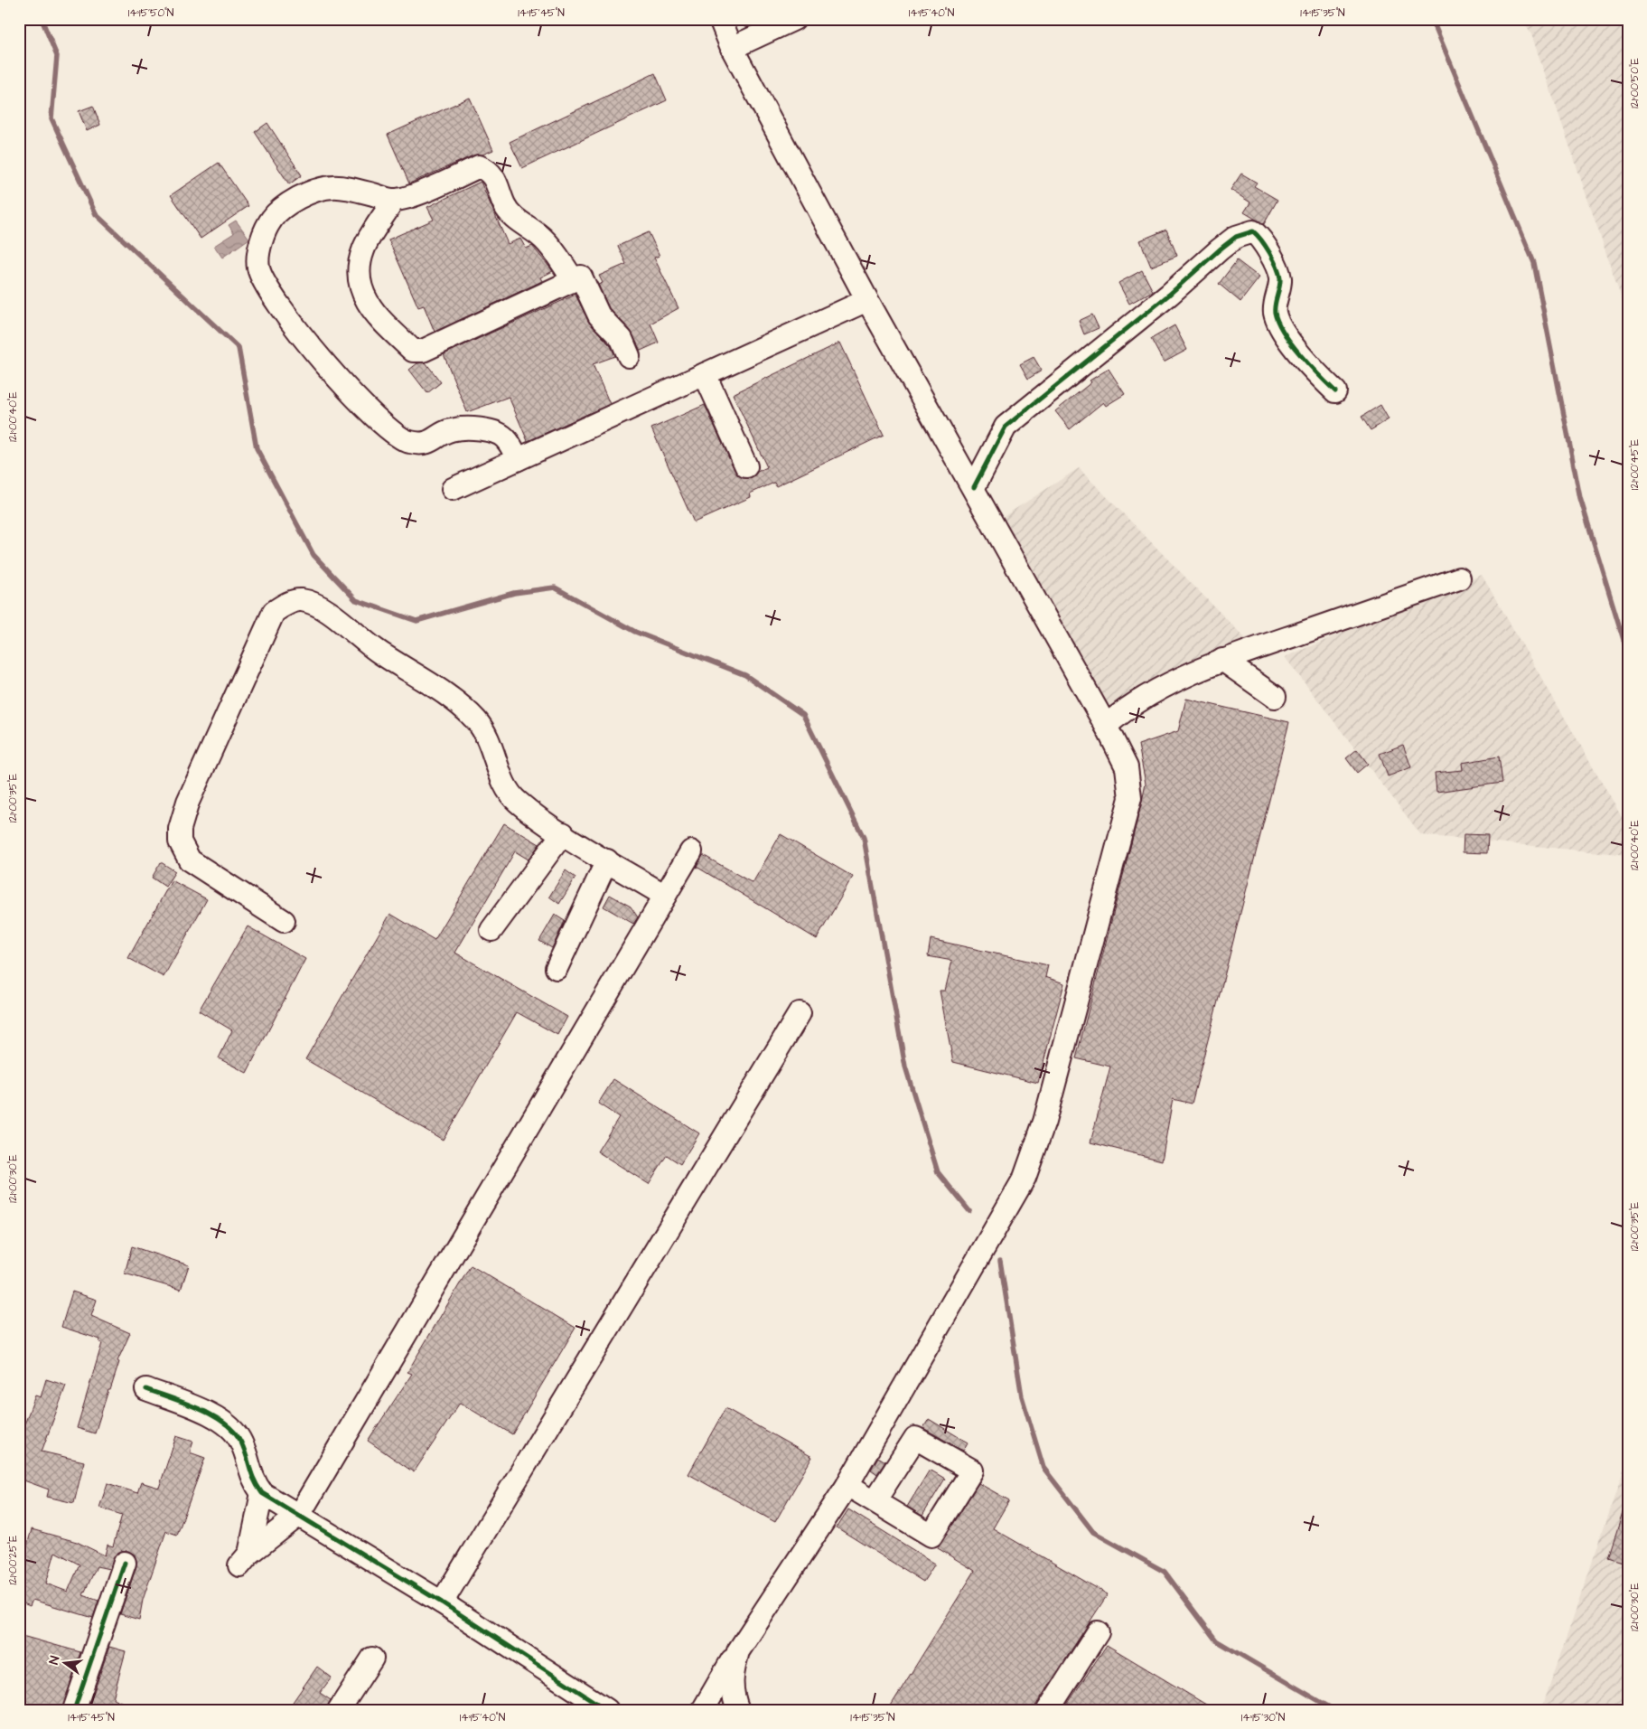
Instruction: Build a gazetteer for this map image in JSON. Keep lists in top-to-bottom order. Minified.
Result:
{"north":"left","coordinates":["14°15'50\"N","14°15'45\"N","14°15'40\"N","14°15'35\"N","121°00'50\"E","121°00'40\"E","121°00'45\"E","121°00'35\"E","121°00'30\"E","121°00'25\"E","14°15'30\"N"]}
